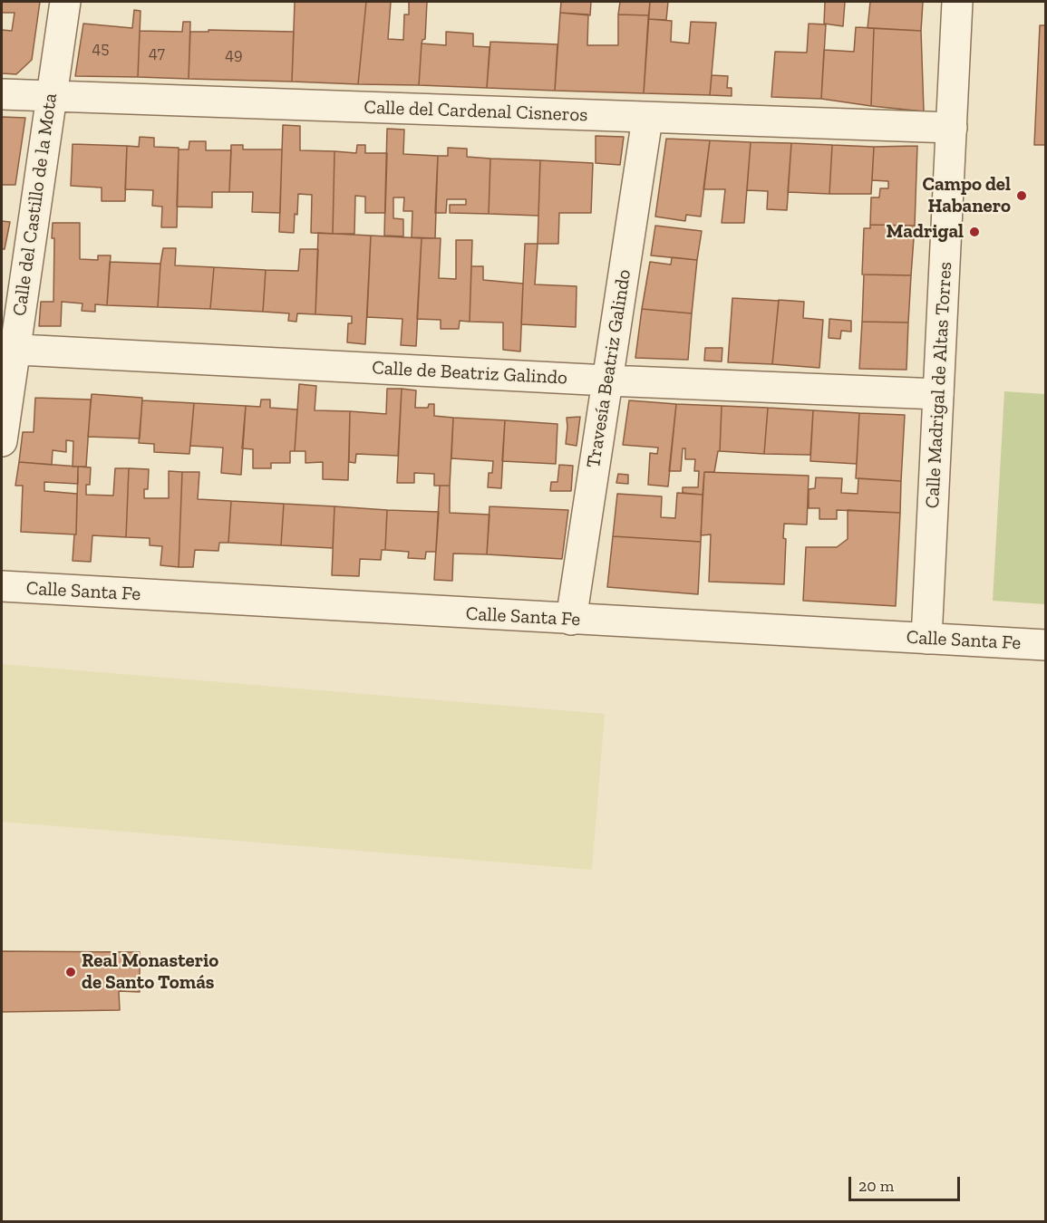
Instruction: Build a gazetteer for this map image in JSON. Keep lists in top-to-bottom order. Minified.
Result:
{"streets":{"street":["Calle del Cardenal Cisneros","Calle del Castillo de la Mota","Travesía Beatriz Galindo","Calle de Beatriz Galindo","Calle Madrigal de Altas Torres","Calle Santa Fe"]},"crossings":[["Calle del Cardenal Cisneros","Calle del Castillo de la Mota"],["Calle del Cardenal Cisneros","Travesía Beatriz Galindo"],["Calle del Cardenal Cisneros","Calle Madrigal de Altas Torres"],["Calle del Castillo de la Mota","Calle de Beatriz Galindo"],["Travesía Beatriz Galindo","Calle de Beatriz Galindo"],["Travesía Beatriz Galindo","Calle Santa Fe"],["Calle de Beatriz Galindo","Calle Madrigal de Altas Torres"],["Calle Madrigal de Altas Torres","Calle Santa Fe"]],"places":["Campo del Habanero","Madrigal","Real Monasterio de Santo Tomás"],"house_numbers":["45","47","49"],"scale_bar":"20 m"}
